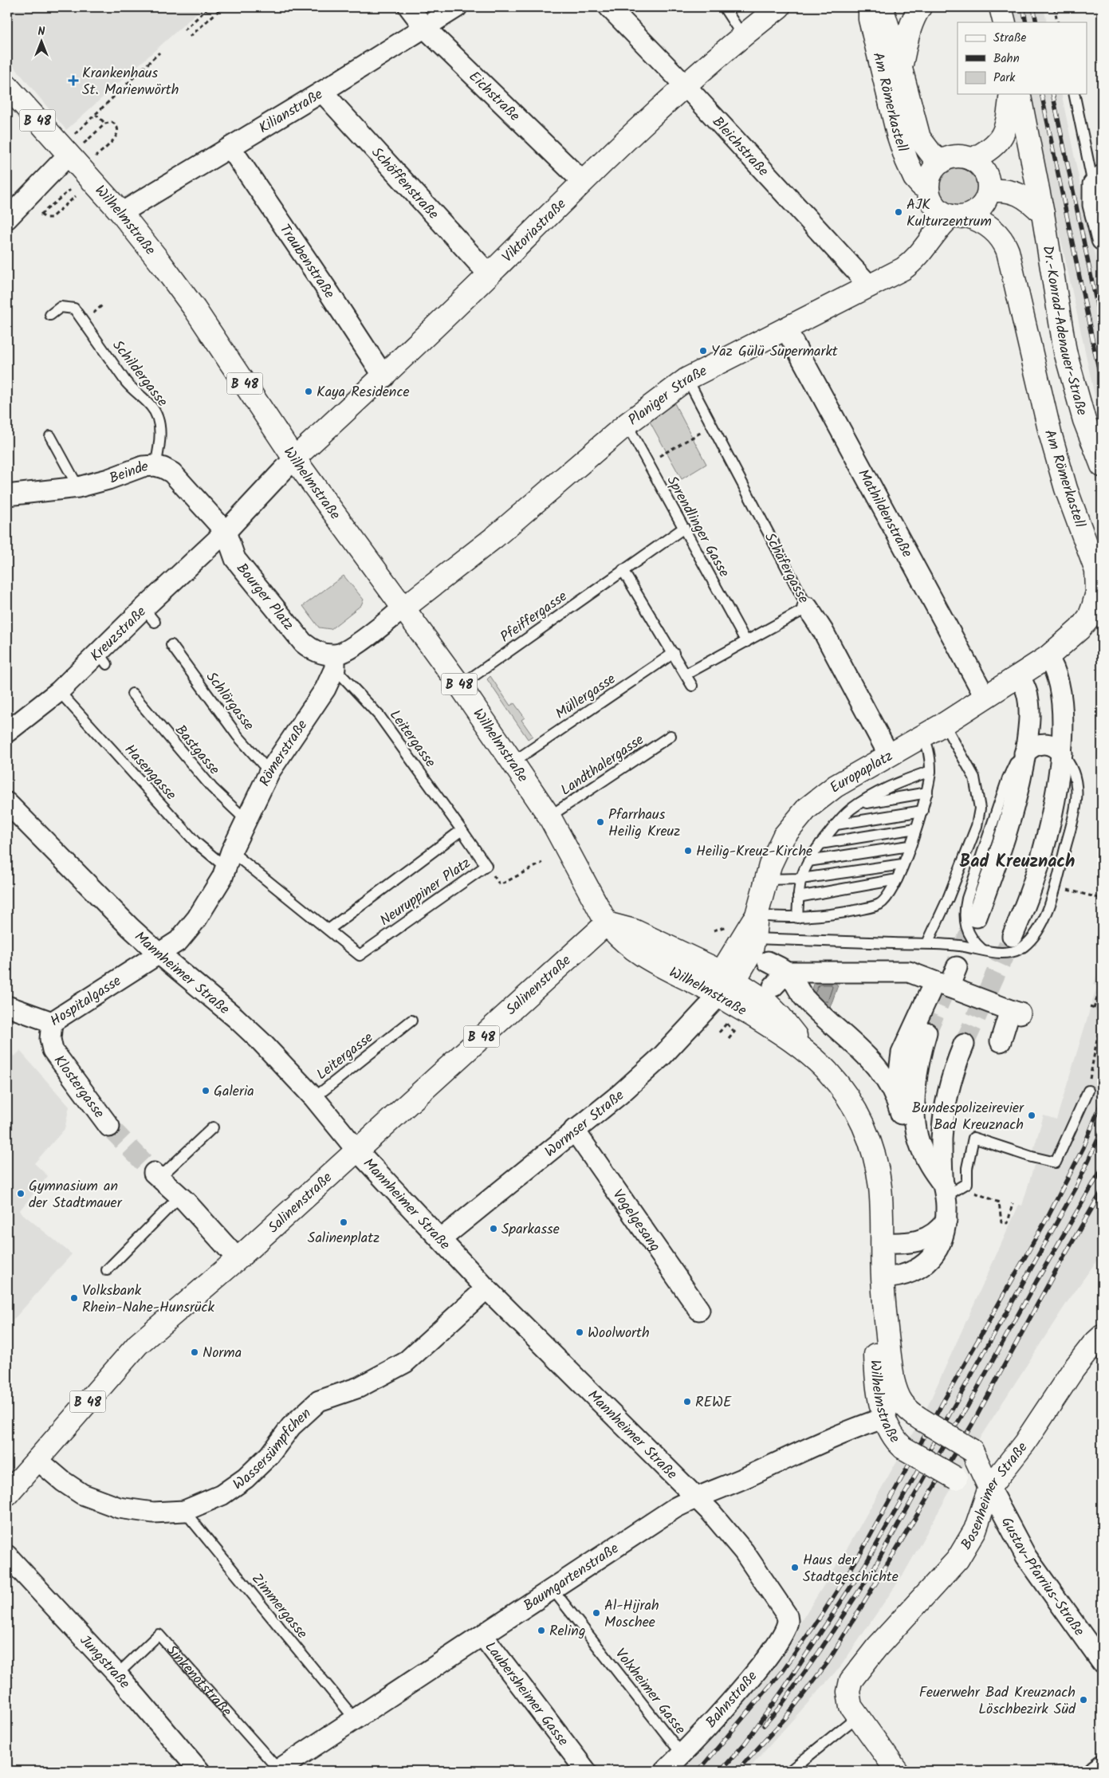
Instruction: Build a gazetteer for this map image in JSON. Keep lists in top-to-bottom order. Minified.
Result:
{"streets":{"street":["Eichstraße","Am Römerkastell","Kilianstraße","B 48","Bleichstraße","Schöffenstraße","Wilhelmstraße","Viktoriastraße","Traubenstraße","Dr.-Konrad-Adenauer-Straße","Planiger Straße","Beinde","Mathildenstraße","Schäfergasse","Bourger Platz","Kreuzstraße","Römerstraße","Europaplatz","Mannheimer Straße","Salinenstraße","Hospitalgasse","Klostergasse","Wormser Straße","Vogelgesang","Wassersümpfchen","Bosenheimer Straße","Baumgartenstraße","Gustav-Pfarrius-Straße","Jungstraße","Laubersheimer Gasse","Bahnstraße"],"lane":["Schildergasse","Sprendlinger Gasse","Pfeiffergasse","Müllergasse","Schlörgasse","Leitergasse","Bastgasse","Landthalergasse","Hasengasse","Neuruppiner Platz","Zimmergasse","Sinkenotstraße","Volxheimer Gasse"]},"crossings":[["Eichstraße","Kilianstraße"],["Eichstraße","Viktoriastraße"],["Am Römerkastell","Planiger Straße"],["Am Römerkastell","Europaplatz"],["Kilianstraße","Schöffenstraße"],["Kilianstraße","Wilhelmstraße"],["Kilianstraße","Traubenstraße"],["Bleichstraße","Viktoriastraße"],["Bleichstraße","Planiger Straße"],["Schöffenstraße","Viktoriastraße"],["Wilhelmstraße","Viktoriastraße"],["Wilhelmstraße","Planiger Straße"],["Wilhelmstraße","Pfeiffergasse"],["Wilhelmstraße","Müllergasse"],["Wilhelmstraße","Landthalergasse"],["Wilhelmstraße","Europaplatz"],["Wilhelmstraße","Salinenstraße"],["Wilhelmstraße","Wormser Straße"],["Wilhelmstraße","Bosenheimer Straße"],["Wilhelmstraße","Baumgartenstraße"],["Wilhelmstraße","Gustav-Pfarrius-Straße"],["Viktoriastraße","Traubenstraße"],["Schildergasse","Beinde"],["Planiger Straße","Mathildenstraße"],["Planiger Straße","Sprendlinger Gasse"],["Planiger Straße","Schäfergasse"],["Beinde","Bourger Platz"],["Beinde","Kreuzstraße"],["Mathildenstraße","Europaplatz"],["Sprendlinger Gasse","Pfeiffergasse"],["Schäfergasse","Europaplatz"],["Bourger Platz","Kreuzstraße"],["Bourger Platz","Leitergasse"],["Bourger Platz","Römerstraße"],["Kreuzstraße","Hasengasse"],["Schlörgasse","Römerstraße"],["Leitergasse","Römerstraße"],["Leitergasse","Neuruppiner Platz"],["Leitergasse","Mannheimer Straße"],["Bastgasse","Römerstraße"],["Römerstraße","Hasengasse"],["Römerstraße","Mannheimer Straße"],["Römerstraße","Hospitalgasse"],["Europaplatz","Wormser Straße"],["Mannheimer Straße","Salinenstraße"],["Mannheimer Straße","Hospitalgasse"],["Mannheimer Straße","Wormser Straße"],["Mannheimer Straße","Wassersümpfchen"],["Mannheimer Straße","Baumgartenstraße"],["Mannheimer Straße","Bahnstraße"],["Salinenstraße","Wassersümpfchen"],["Hospitalgasse","Klostergasse"],["Wormser Straße","Vogelgesang"],["Wassersümpfchen","Zimmergasse"],["Bosenheimer Straße","Gustav-Pfarrius-Straße"],["Baumgartenstraße","Zimmergasse"],["Baumgartenstraße","Sinkenotstraße"],["Baumgartenstraße","Volxheimer Gasse"],["Baumgartenstraße","Laubersheimer Gasse"],["Jungstraße","Sinkenotstraße"],["Volxheimer Gasse","Bahnstraße"]],"districts":["Bad Kreuznach"],"places":{"health":["Krankenhaus St. Marienwörth"],"other":["AJK Kulturzentrum","Yaz Gülü Supermarkt","Kaya Residence","Pfarrhaus Heilig Kreuz","Heilig-Kreuz-Kirche","Galeria","Bundespolizeirevier Bad Kreuznach","Gymnasium an der Stadtmauer","Salinenplatz","Sparkasse","Volksbank Rhein-Nahe-Hunsrück","Woolworth","Norma","REWE","Haus der Stadtgeschichte","Al-Hijrah Moschee","Reling","Feuerwehr Bad Kreuznach Löschbezirk Süd"]},"legend":["Straße","Bahn","Park"],"north":"top"}
